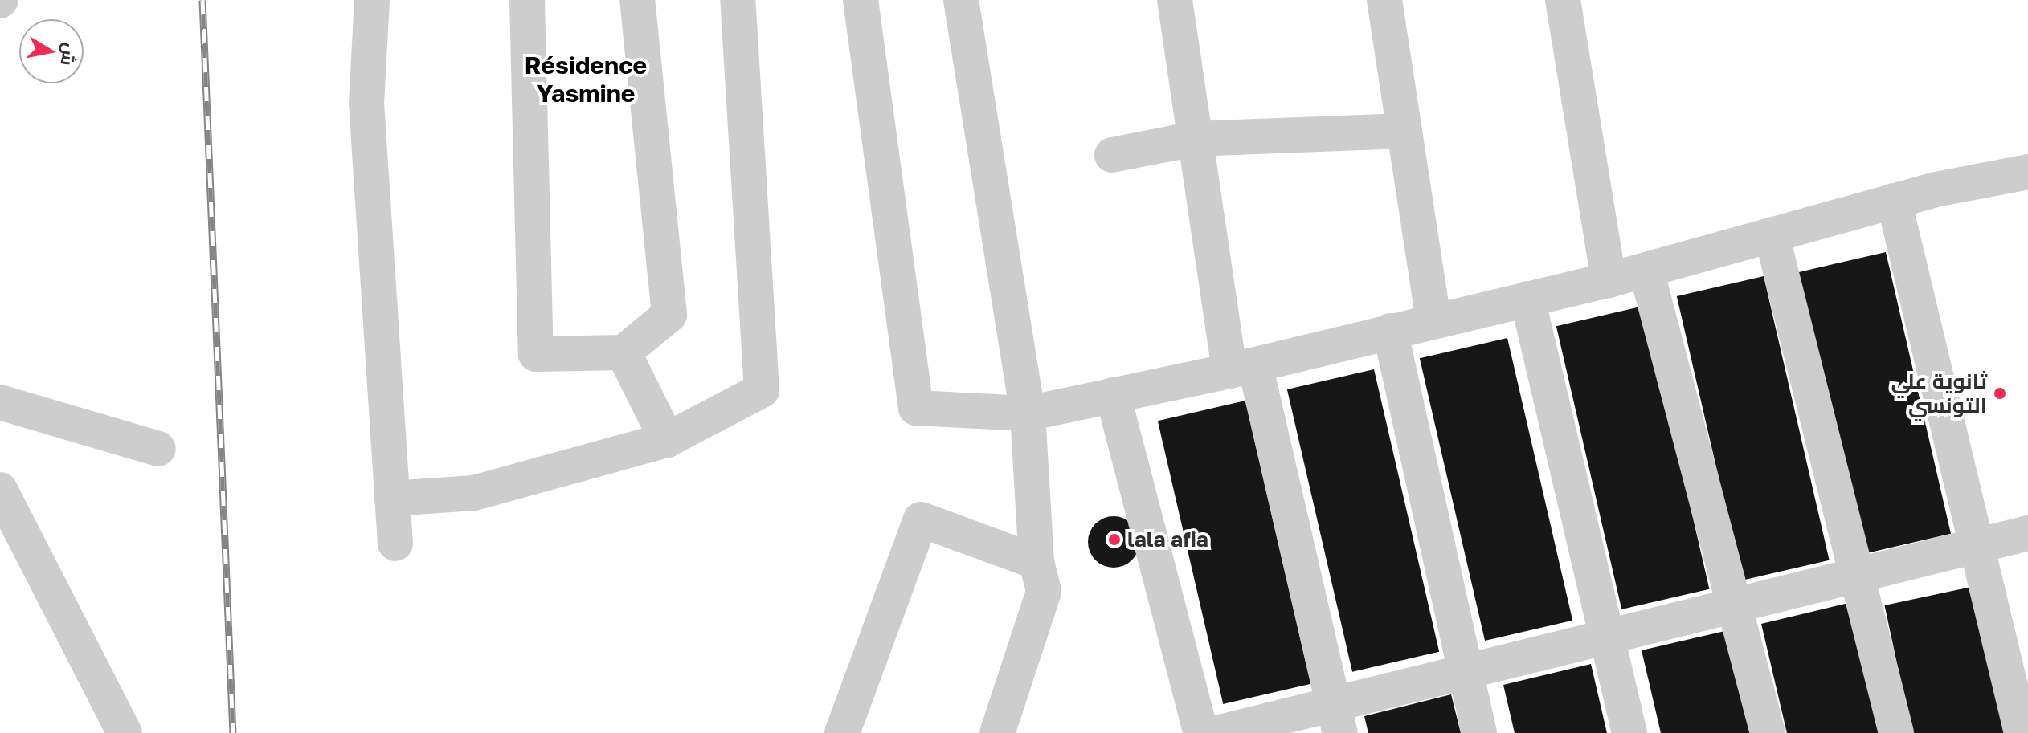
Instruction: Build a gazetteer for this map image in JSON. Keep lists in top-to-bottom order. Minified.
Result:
{"districts":["Résidence Yasmine"],"places":["ثانوية علي التونسي","lala afia"],"north":"right"}
